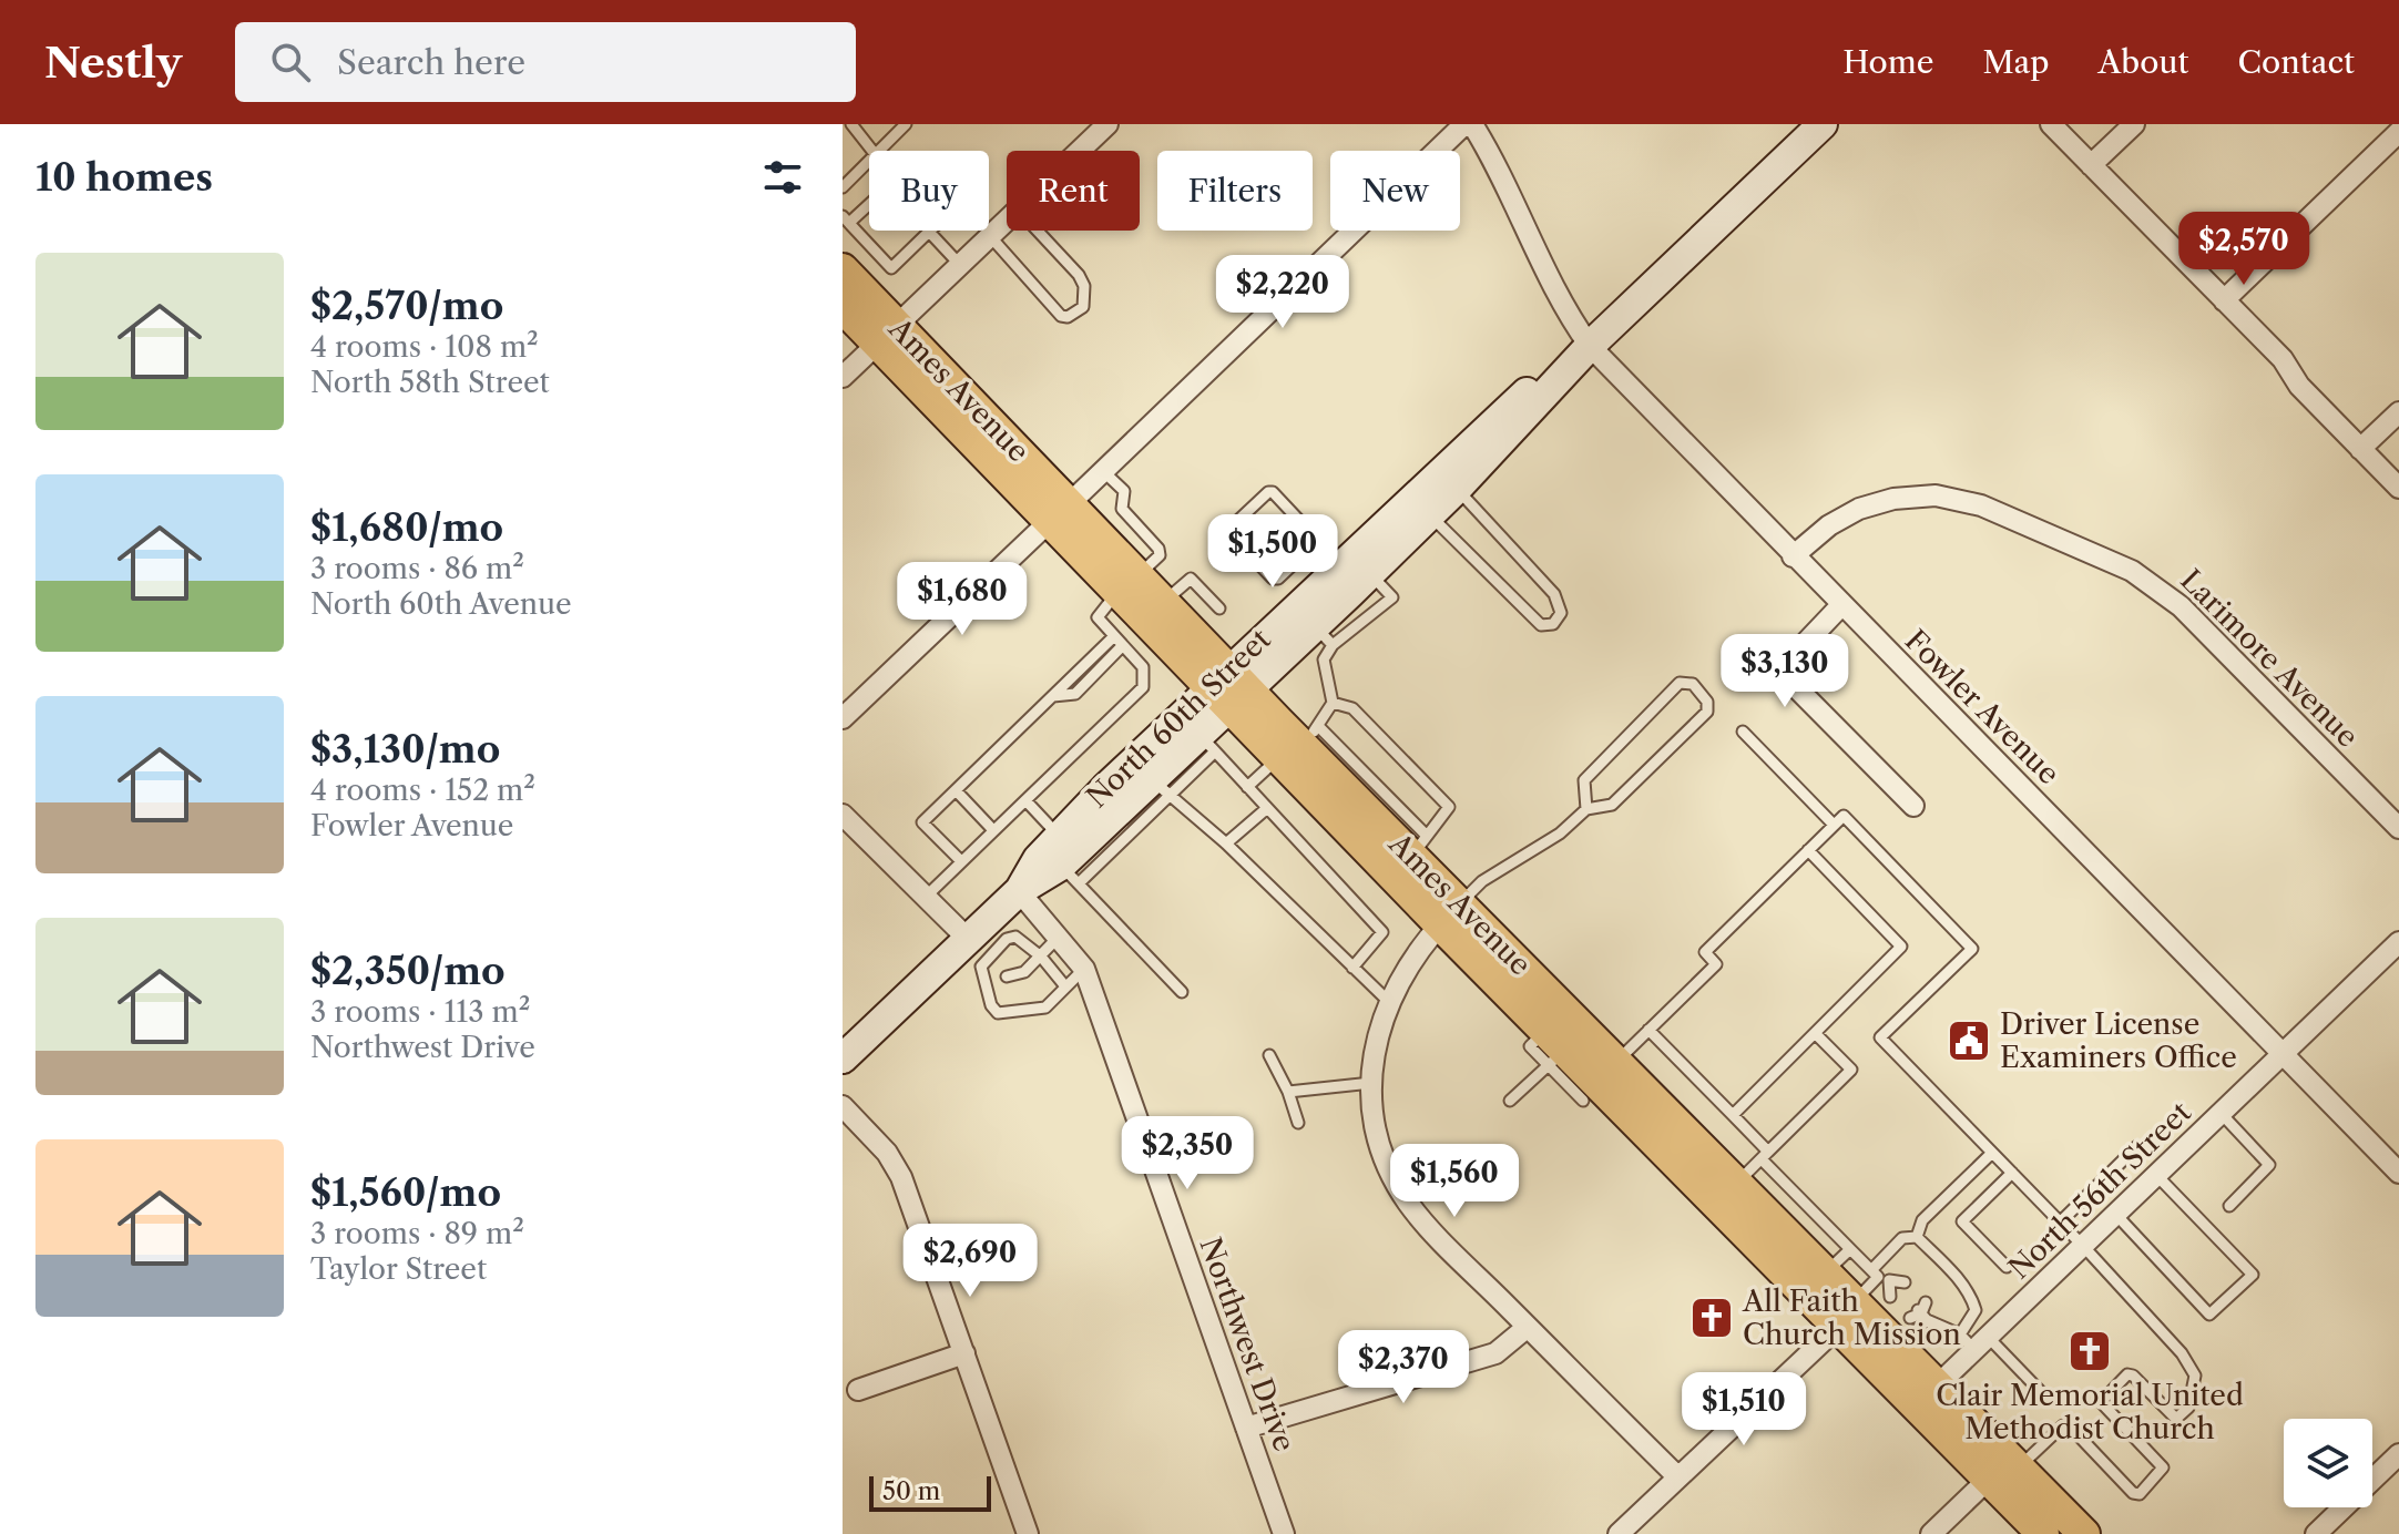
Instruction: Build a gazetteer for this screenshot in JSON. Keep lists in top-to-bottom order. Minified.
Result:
{"streets":{"main road":["Ames Avenue","North 60th Street"],"street":["Larimore Avenue","Fowler Avenue","North 56th Street","Northwest Drive"]},"crossings":[["Ames Avenue","North 60th Street"],["Ames Avenue","North 56th Street"],["Larimore Avenue","Fowler Avenue"],["Fowler Avenue","North 60th Street"],["Fowler Avenue","North 56th Street"],["North 60th Street","Northwest Drive"]],"places":{"public building":["Driver License Examiners Office"],"church":["All Faith Church Mission","Clair Memorial United Methodist Church"]},"scale_bar":"50 m","page":{"header":"Nestly","search":"Search here","nav":["Home","Map","About","Contact"],"heading":"10 homes","chip":["Buy","Rent","Filters","New"],"price":["$2,570","$2,220","$1,500","$1,680","$3,130","$2,350","$1,560","$2,690","$2,370","$1,510"],"list":[{"name":"$2,570/mo","note":"4 rooms · 108 m² · North 58th Street"},{"name":"$1,680/mo","note":"3 rooms · 86 m² · North 60th Avenue"},{"name":"$3,130/mo","note":"4 rooms · 152 m² · Fowler Avenue"},{"name":"$2,350/mo","note":"3 rooms · 113 m² · Northwest Drive"},{"name":"$1,560/mo","note":"3 rooms · 89 m² · Taylor Street"}],"scale":"50 m"}}
